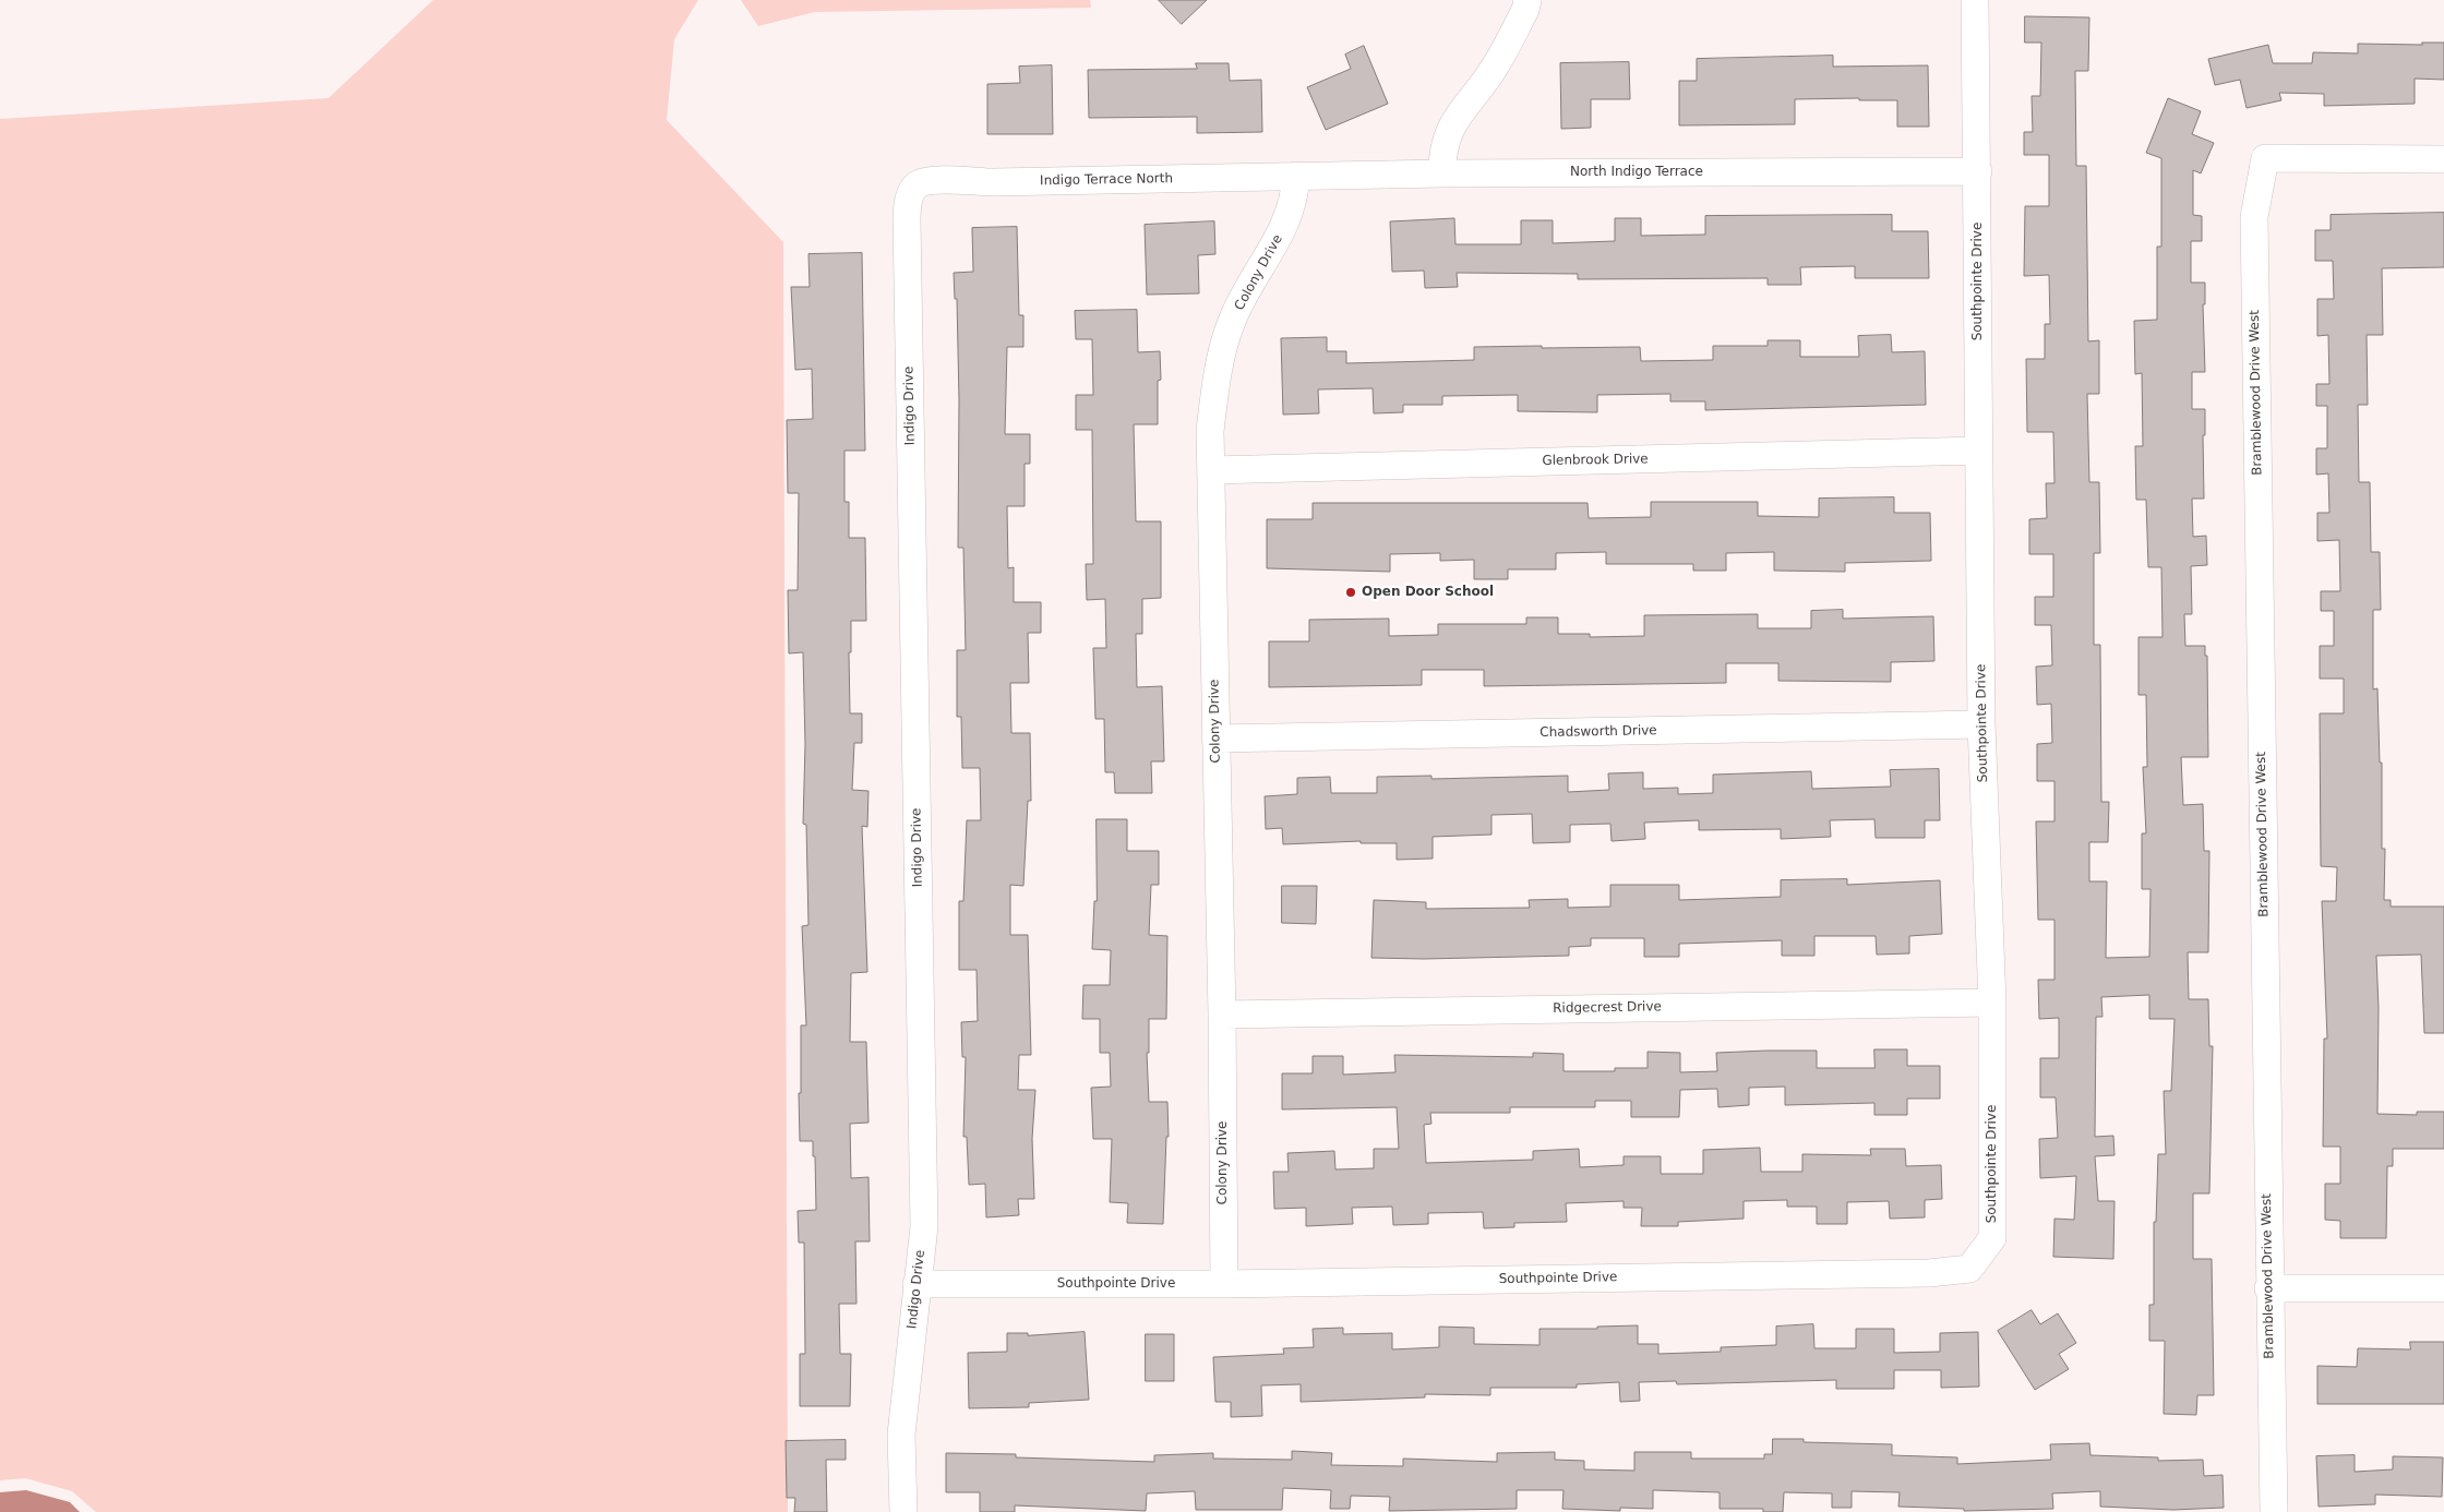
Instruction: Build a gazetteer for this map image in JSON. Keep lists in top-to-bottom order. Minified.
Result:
{"streets":{"street":["North Indigo Terrace","Indigo Terrace North","Colony Drive","Southpointe Drive","Bramblewood Drive West","Indigo Drive","Glenbrook Drive","Chadsworth Drive","Ridgecrest Drive"]},"crossings":[["North Indigo Terrace","Indigo Terrace North"],["North Indigo Terrace","Colony Drive"],["North Indigo Terrace","Southpointe Drive"],["Indigo Terrace North","Colony Drive"],["Indigo Terrace North","Indigo Drive"],["Colony Drive","Southpointe Drive"],["Colony Drive","Glenbrook Drive"],["Colony Drive","Chadsworth Drive"],["Colony Drive","Ridgecrest Drive"],["Southpointe Drive","Indigo Drive"],["Southpointe Drive","Glenbrook Drive"],["Southpointe Drive","Chadsworth Drive"],["Southpointe Drive","Ridgecrest Drive"]],"places":["Open Door School"]}
